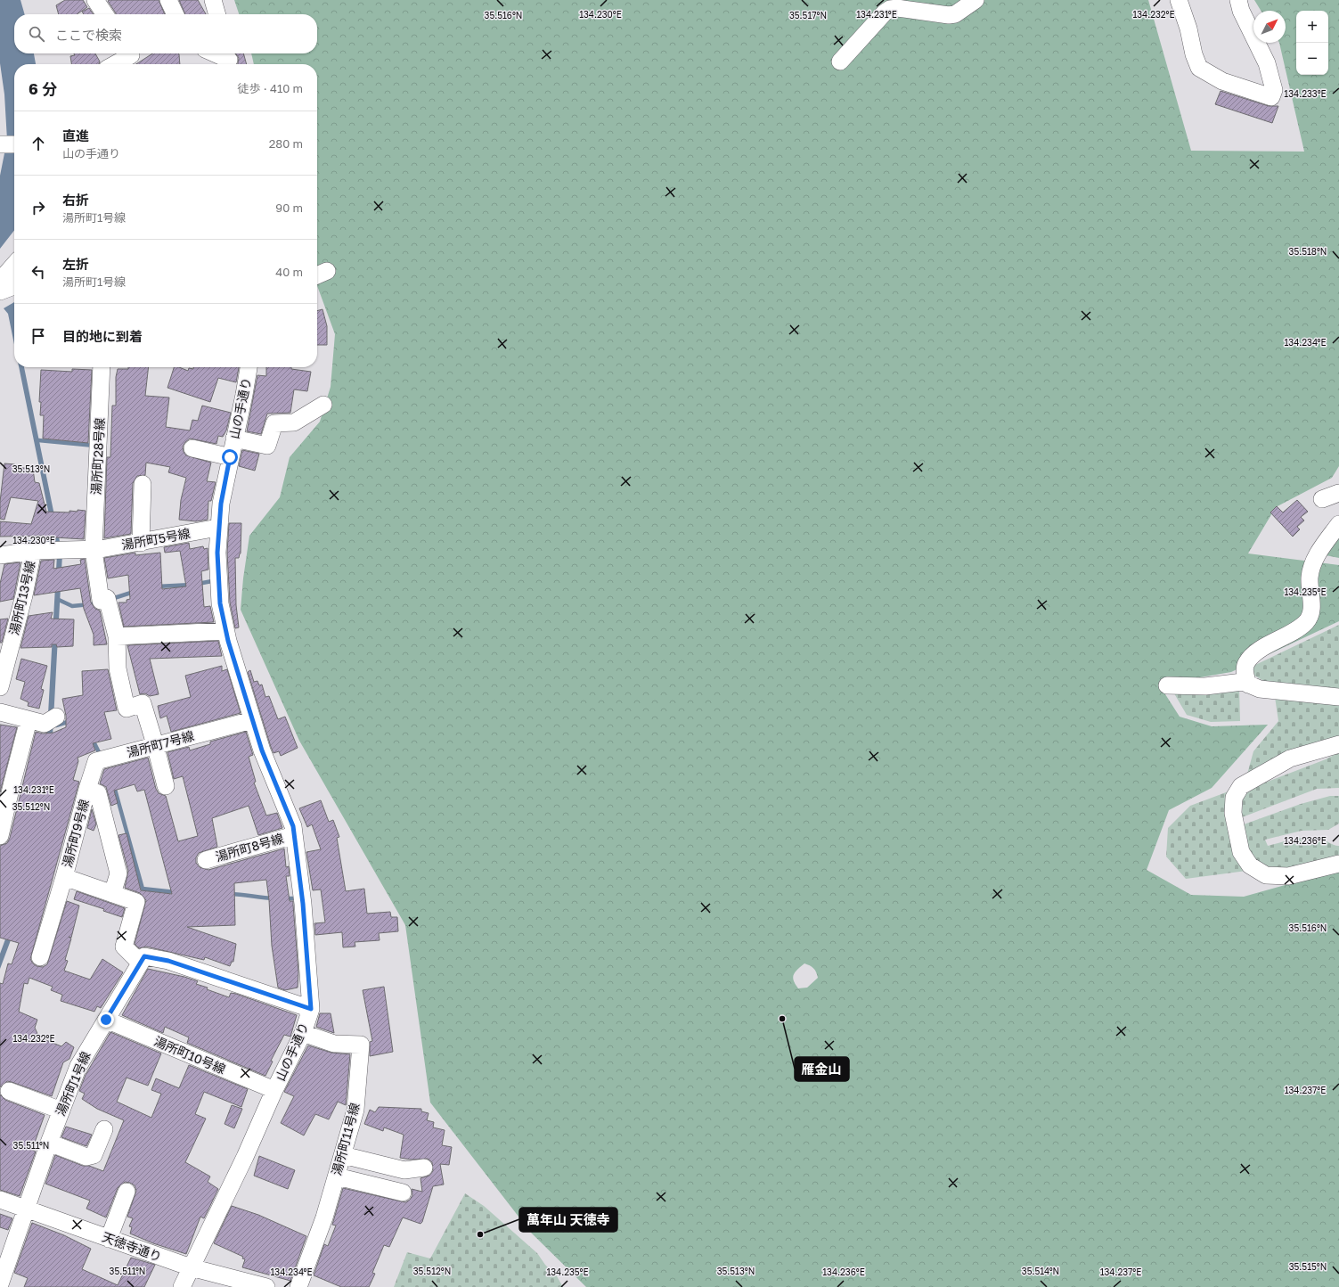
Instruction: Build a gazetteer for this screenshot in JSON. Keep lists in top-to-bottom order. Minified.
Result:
{"streets":{"street":["山の手通り","湯所町28号線","湯所町5号線","湯所町13号線","湯所町7号線","湯所町9号線","湯所町8号線","湯所町10号線","湯所町1号線","湯所町11号線","天徳寺通り"]},"crossings":[["山の手通り","湯所町5号線"],["山の手通り","湯所町7号線"],["山の手通り","湯所町8号線"],["山の手通り","湯所町10号線"],["山の手通り","湯所町11号線"],["山の手通り","天徳寺通り"],["湯所町28号線","湯所町5号線"],["湯所町5号線","湯所町13号線"],["湯所町7号線","湯所町9号線"],["湯所町9号線","湯所町1号線"],["湯所町10号線","湯所町1号線"],["湯所町1号線","天徳寺通り"]],"places":["雁金山","萬年山 天徳寺"],"north":"top right","page":{"map_buttons":["+","−"],"search":"ここで検索","heading":["6 分","徒歩 · 410 m"],"list":[["直進","山の手通り","280 m"],["右折","湯所町1号線","90 m"],["左折","湯所町1号線","40 m"],"目的地に到着"]},"coordinates":["134.231°E","134.230°E","134.232°E","35.516°N","35.517°N","134.233°E","35.518°N","134.234°E","35.513°N","134.235°E","35.512°N","134.236°E","134.237°E","35.511°N","35.515°N","35.514°N"]}
